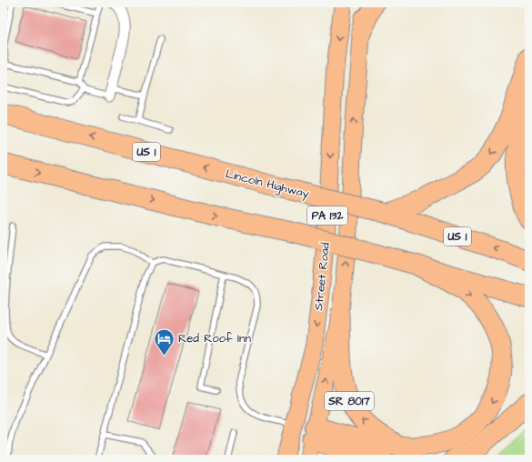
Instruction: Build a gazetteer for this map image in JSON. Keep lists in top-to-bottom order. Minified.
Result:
{"streets":{"highway":["US 1","Lincoln Highway","SR 8017"],"main road":["PA 132","Street Road"]},"crossings":[["Street Road","SR 8017"]],"places":{"hotel":["Red Roof Inn"]}}
